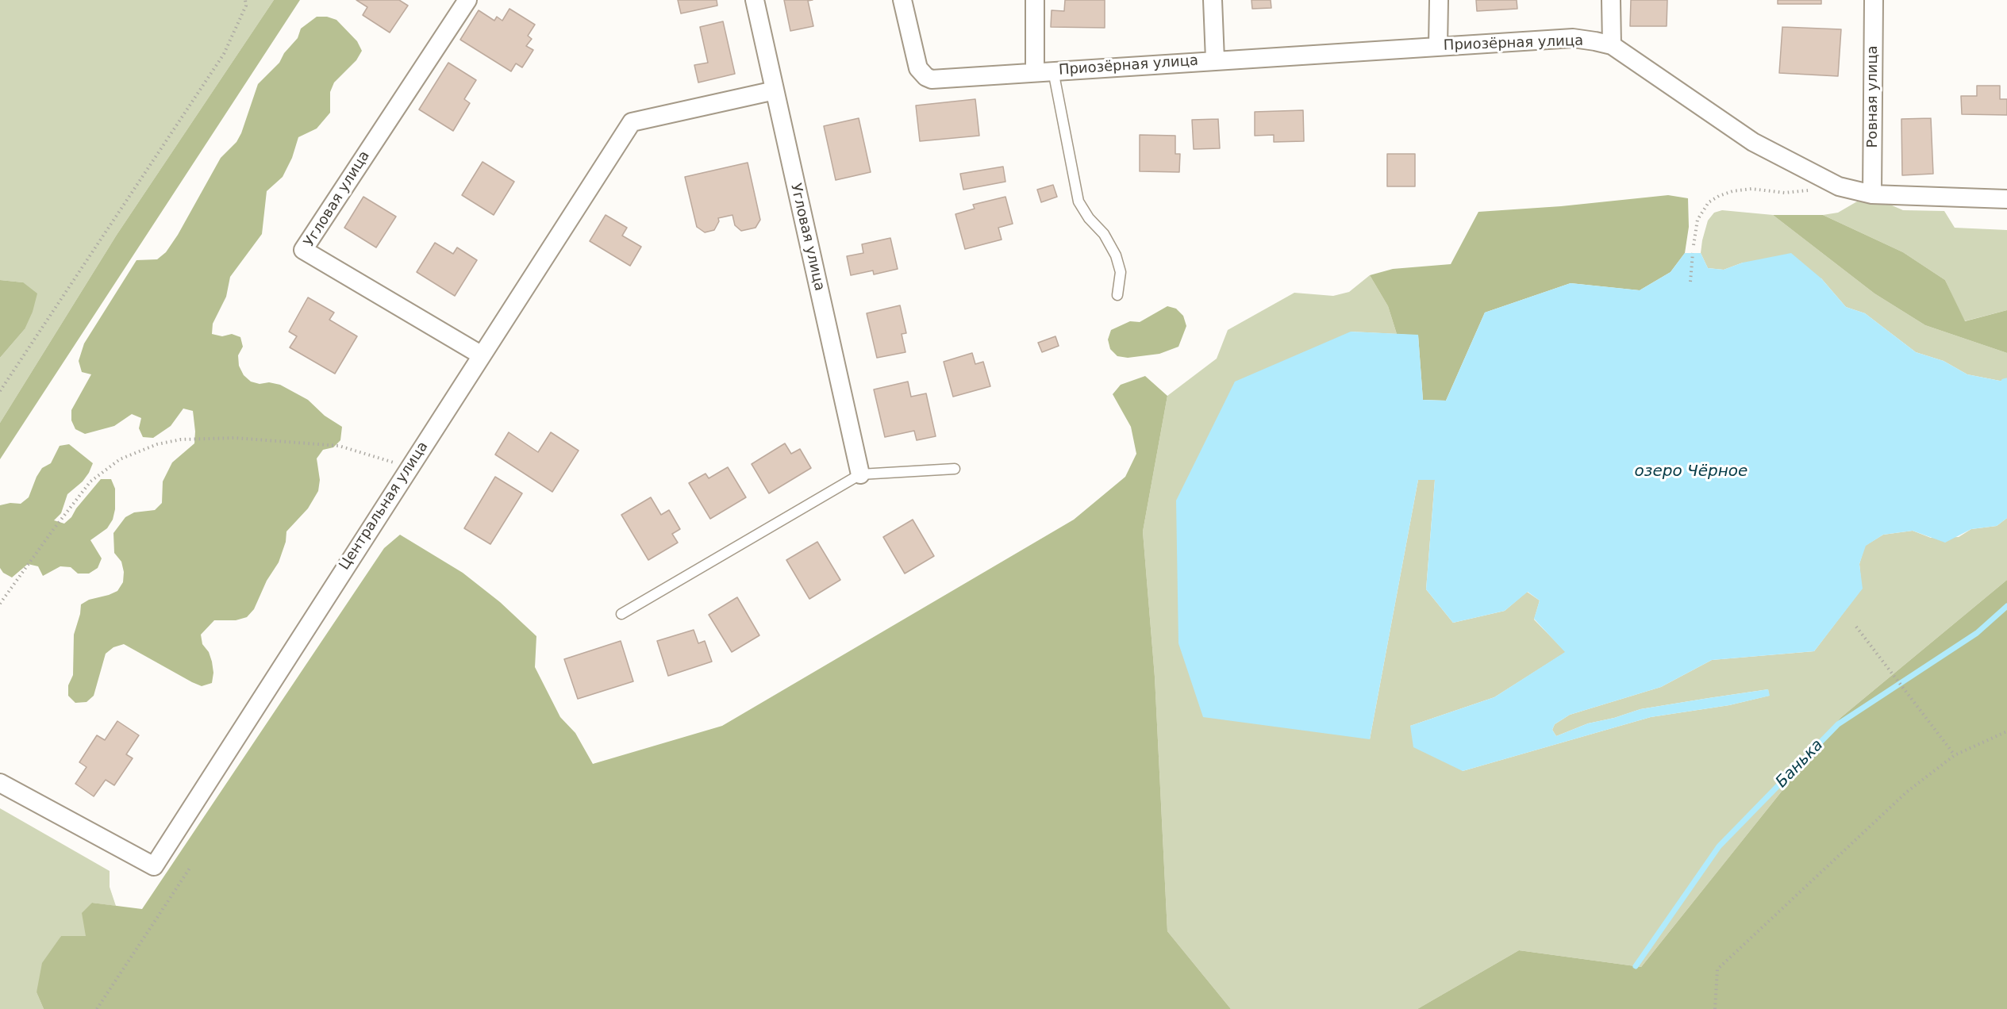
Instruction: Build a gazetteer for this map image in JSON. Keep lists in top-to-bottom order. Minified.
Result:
{"streets":{"street":["Приозёрная улица","Ровная улица","Угловая улица","Центральная улица"]},"crossings":[["Приозёрная улица","Ровная улица"],["Угловая улица","Центральная улица"]],"water":["озеро Чёрное","Банька"]}
